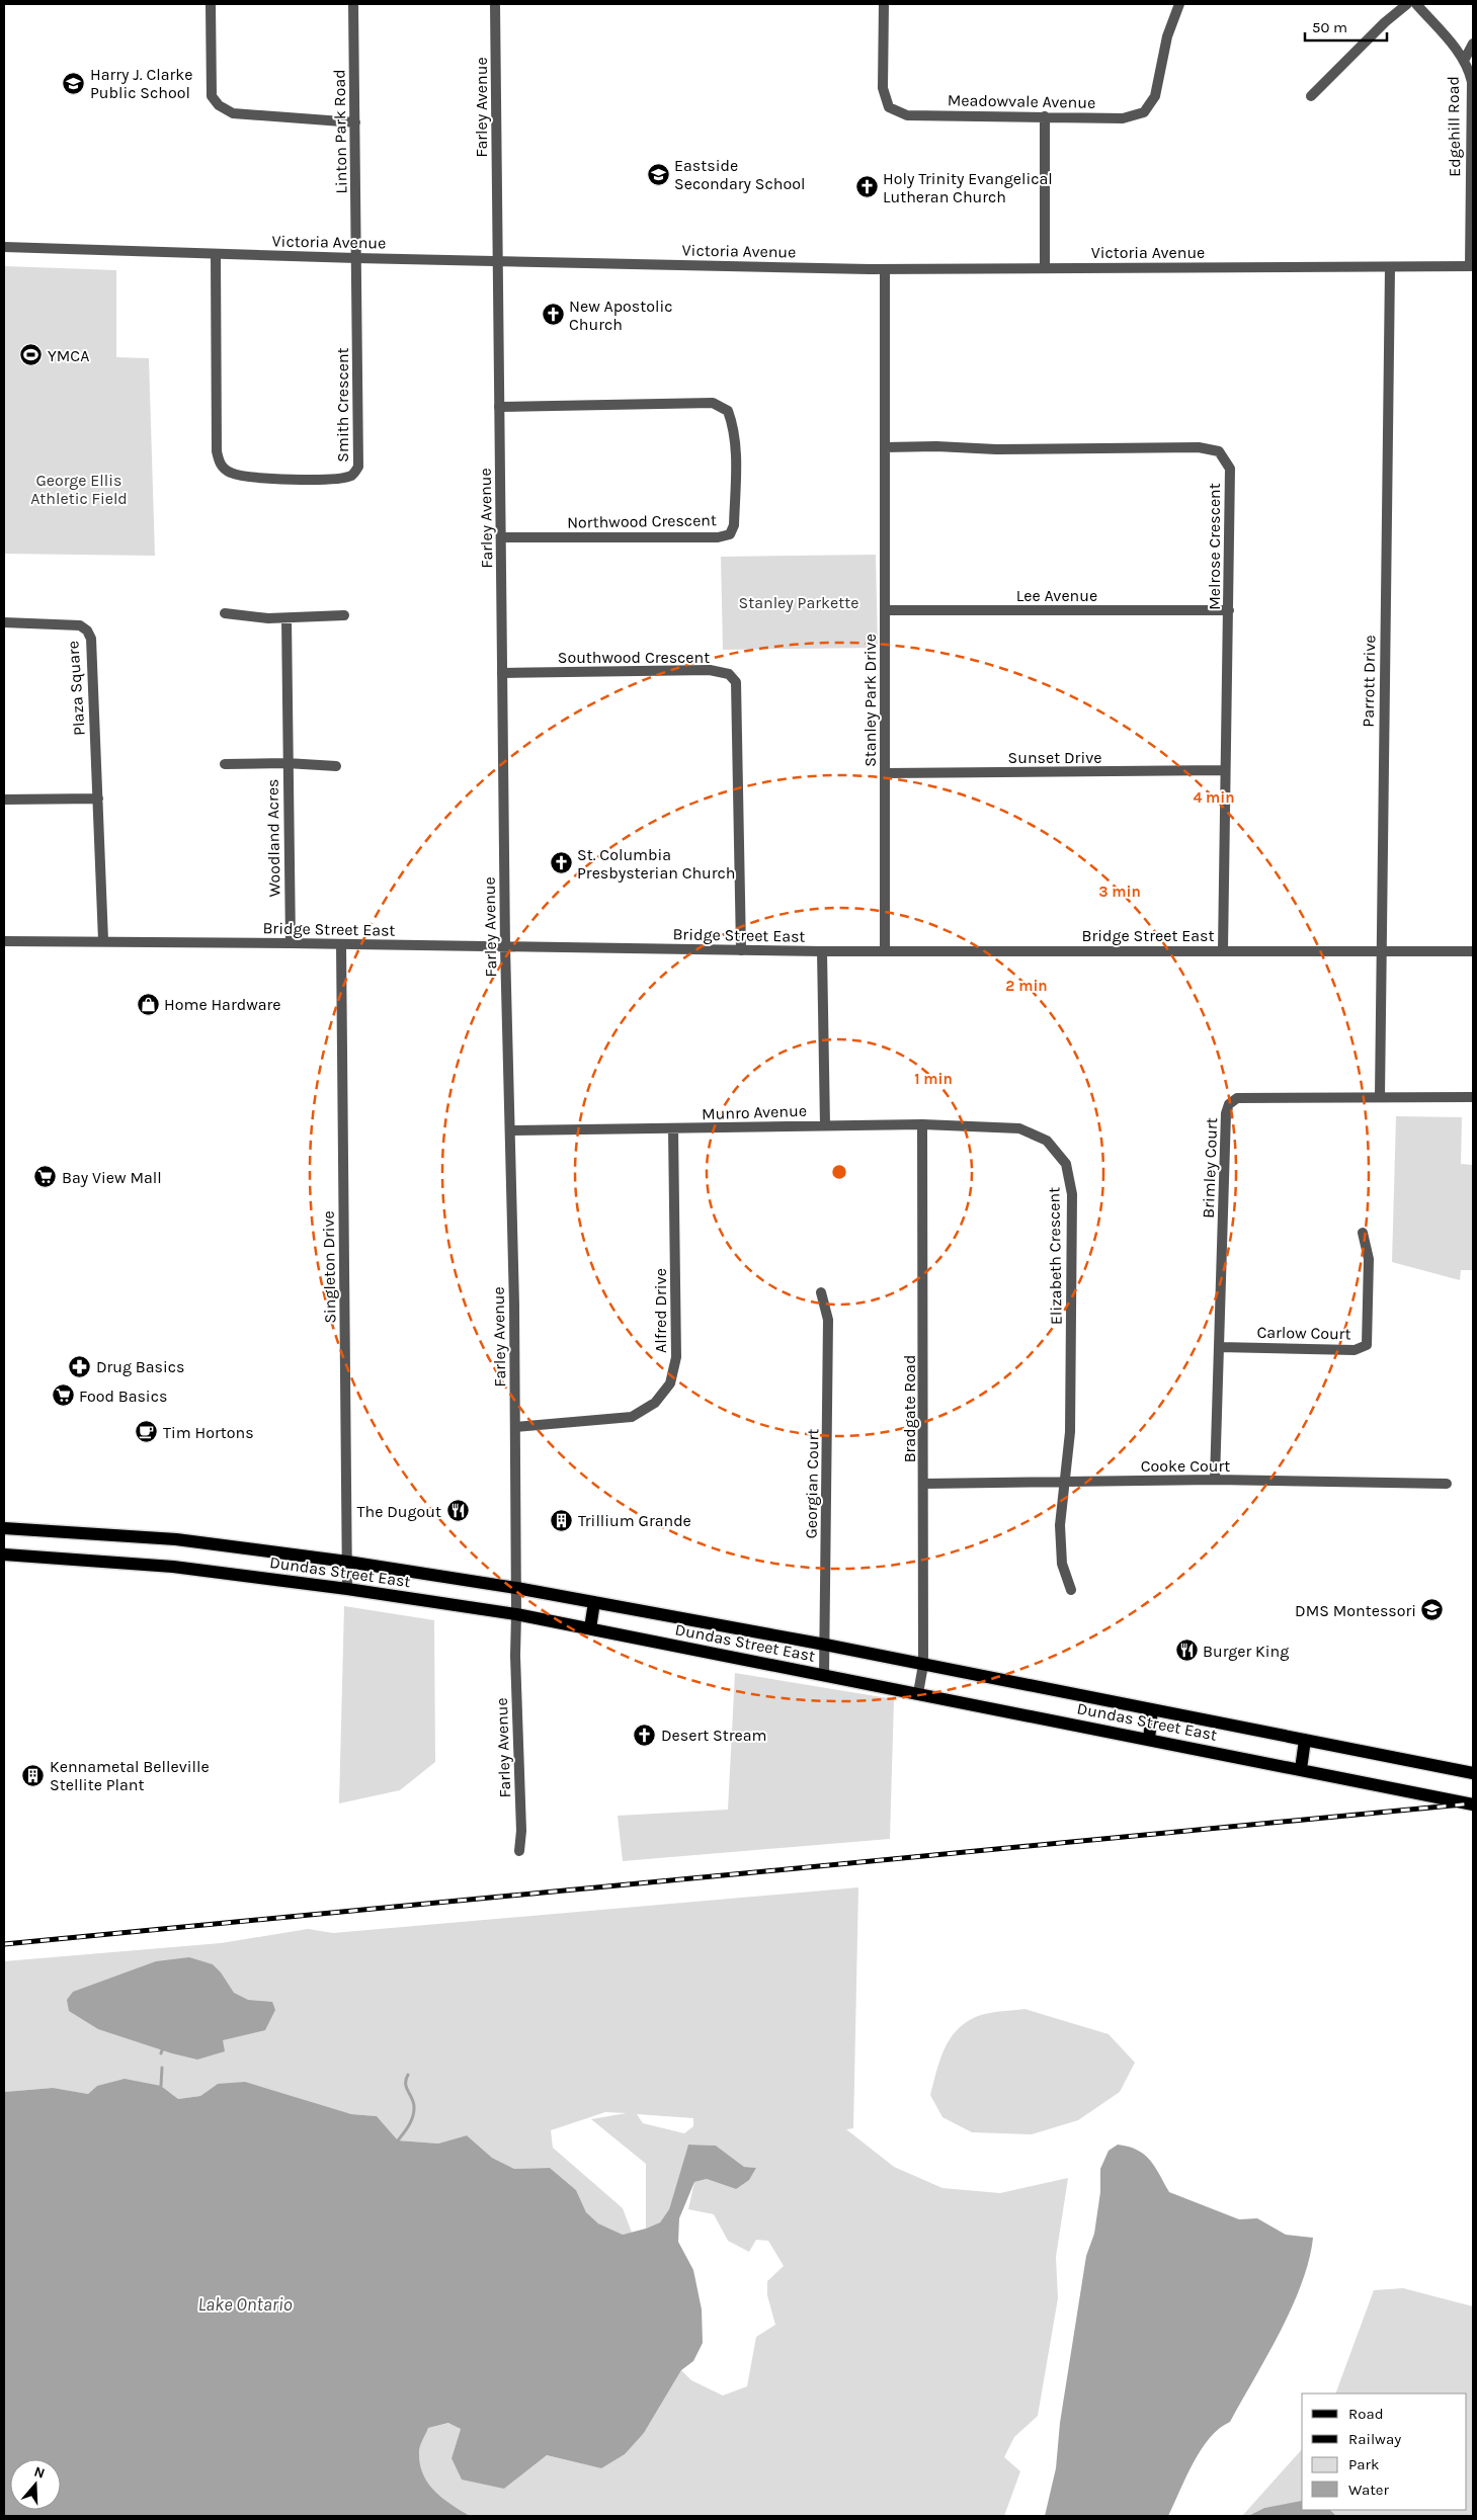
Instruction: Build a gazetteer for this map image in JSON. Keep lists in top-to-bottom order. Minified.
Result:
{"streets":{"main road":["Dundas Street East"],"street":["Meadowvale Avenue","Farley Avenue","Edgehill Road","Linton Park Road","Victoria Avenue","Smith Crescent","Northwood Crescent","Melrose Crescent","Lee Avenue","Southwood Crescent","Parrott Drive","Plaza Square","Stanley Park Drive","Sunset Drive","Woodland Acres","Bridge Street East","Munro Avenue","Brimley Court","Elizabeth Crescent","Singleton Drive","Alfred Drive","Carlow Court","Bradgate Road","Cooke Court","Georgian Court"]},"crossings":[["Farley Avenue","Victoria Avenue"],["Farley Avenue","Northwood Crescent"],["Farley Avenue","Southwood Crescent"],["Farley Avenue","Bridge Street East"],["Farley Avenue","Munro Avenue"],["Farley Avenue","Alfred Drive"],["Farley Avenue","Dundas Street East"],["Edgehill Road","Victoria Avenue"],["Linton Park Road","Victoria Avenue"],["Linton Park Road","Smith Crescent"],["Victoria Avenue","Smith Crescent"],["Victoria Avenue","Parrott Drive"],["Victoria Avenue","Stanley Park Drive"],["Melrose Crescent","Lee Avenue"],["Melrose Crescent","Stanley Park Drive"],["Melrose Crescent","Sunset Drive"],["Melrose Crescent","Bridge Street East"],["Lee Avenue","Stanley Park Drive"],["Southwood Crescent","Bridge Street East"],["Parrott Drive","Bridge Street East"],["Parrott Drive","Brimley Court"],["Plaza Square","Bridge Street East"],["Stanley Park Drive","Sunset Drive"],["Stanley Park Drive","Bridge Street East"],["Woodland Acres","Bridge Street East"],["Bridge Street East","Munro Avenue"],["Bridge Street East","Singleton Drive"],["Munro Avenue","Elizabeth Crescent"],["Munro Avenue","Alfred Drive"],["Brimley Court","Carlow Court"],["Brimley Court","Cooke Court"],["Elizabeth Crescent","Bradgate Road"],["Elizabeth Crescent","Cooke Court"],["Singleton Drive","Dundas Street East"],["Bradgate Road","Cooke Court"],["Bradgate Road","Dundas Street East"],["Georgian Court","Dundas Street East"]],"water":["Lake Ontario"],"parks":["George Ellis Athletic Field","Stanley Parkette"],"places":{"school or university":["Harry J. Clarke Public School","Eastside Secondary School","DMS Montessori"],"church":["Holy Trinity Evangelical Lutheran Church","New Apostolic Church","St. Columbia Presbysterian Church","Desert Stream"],"sports":["YMCA"],"shop":["Home Hardware"],"supermarket":["Bay View Mall","Food Basics"],"pharmacy":["Drug Basics"],"cafe":["Tim Hortons"],"restaurant":["The Dugout","Burger King"],"building":["Trillium Grande","Kennametal Belleville Stellite Plant"]},"legend":["Road","Railway","Park","Water"],"scale_bar":"50 m","north":"top","rings":["4 min","3 min","2 min","1 min"]}
